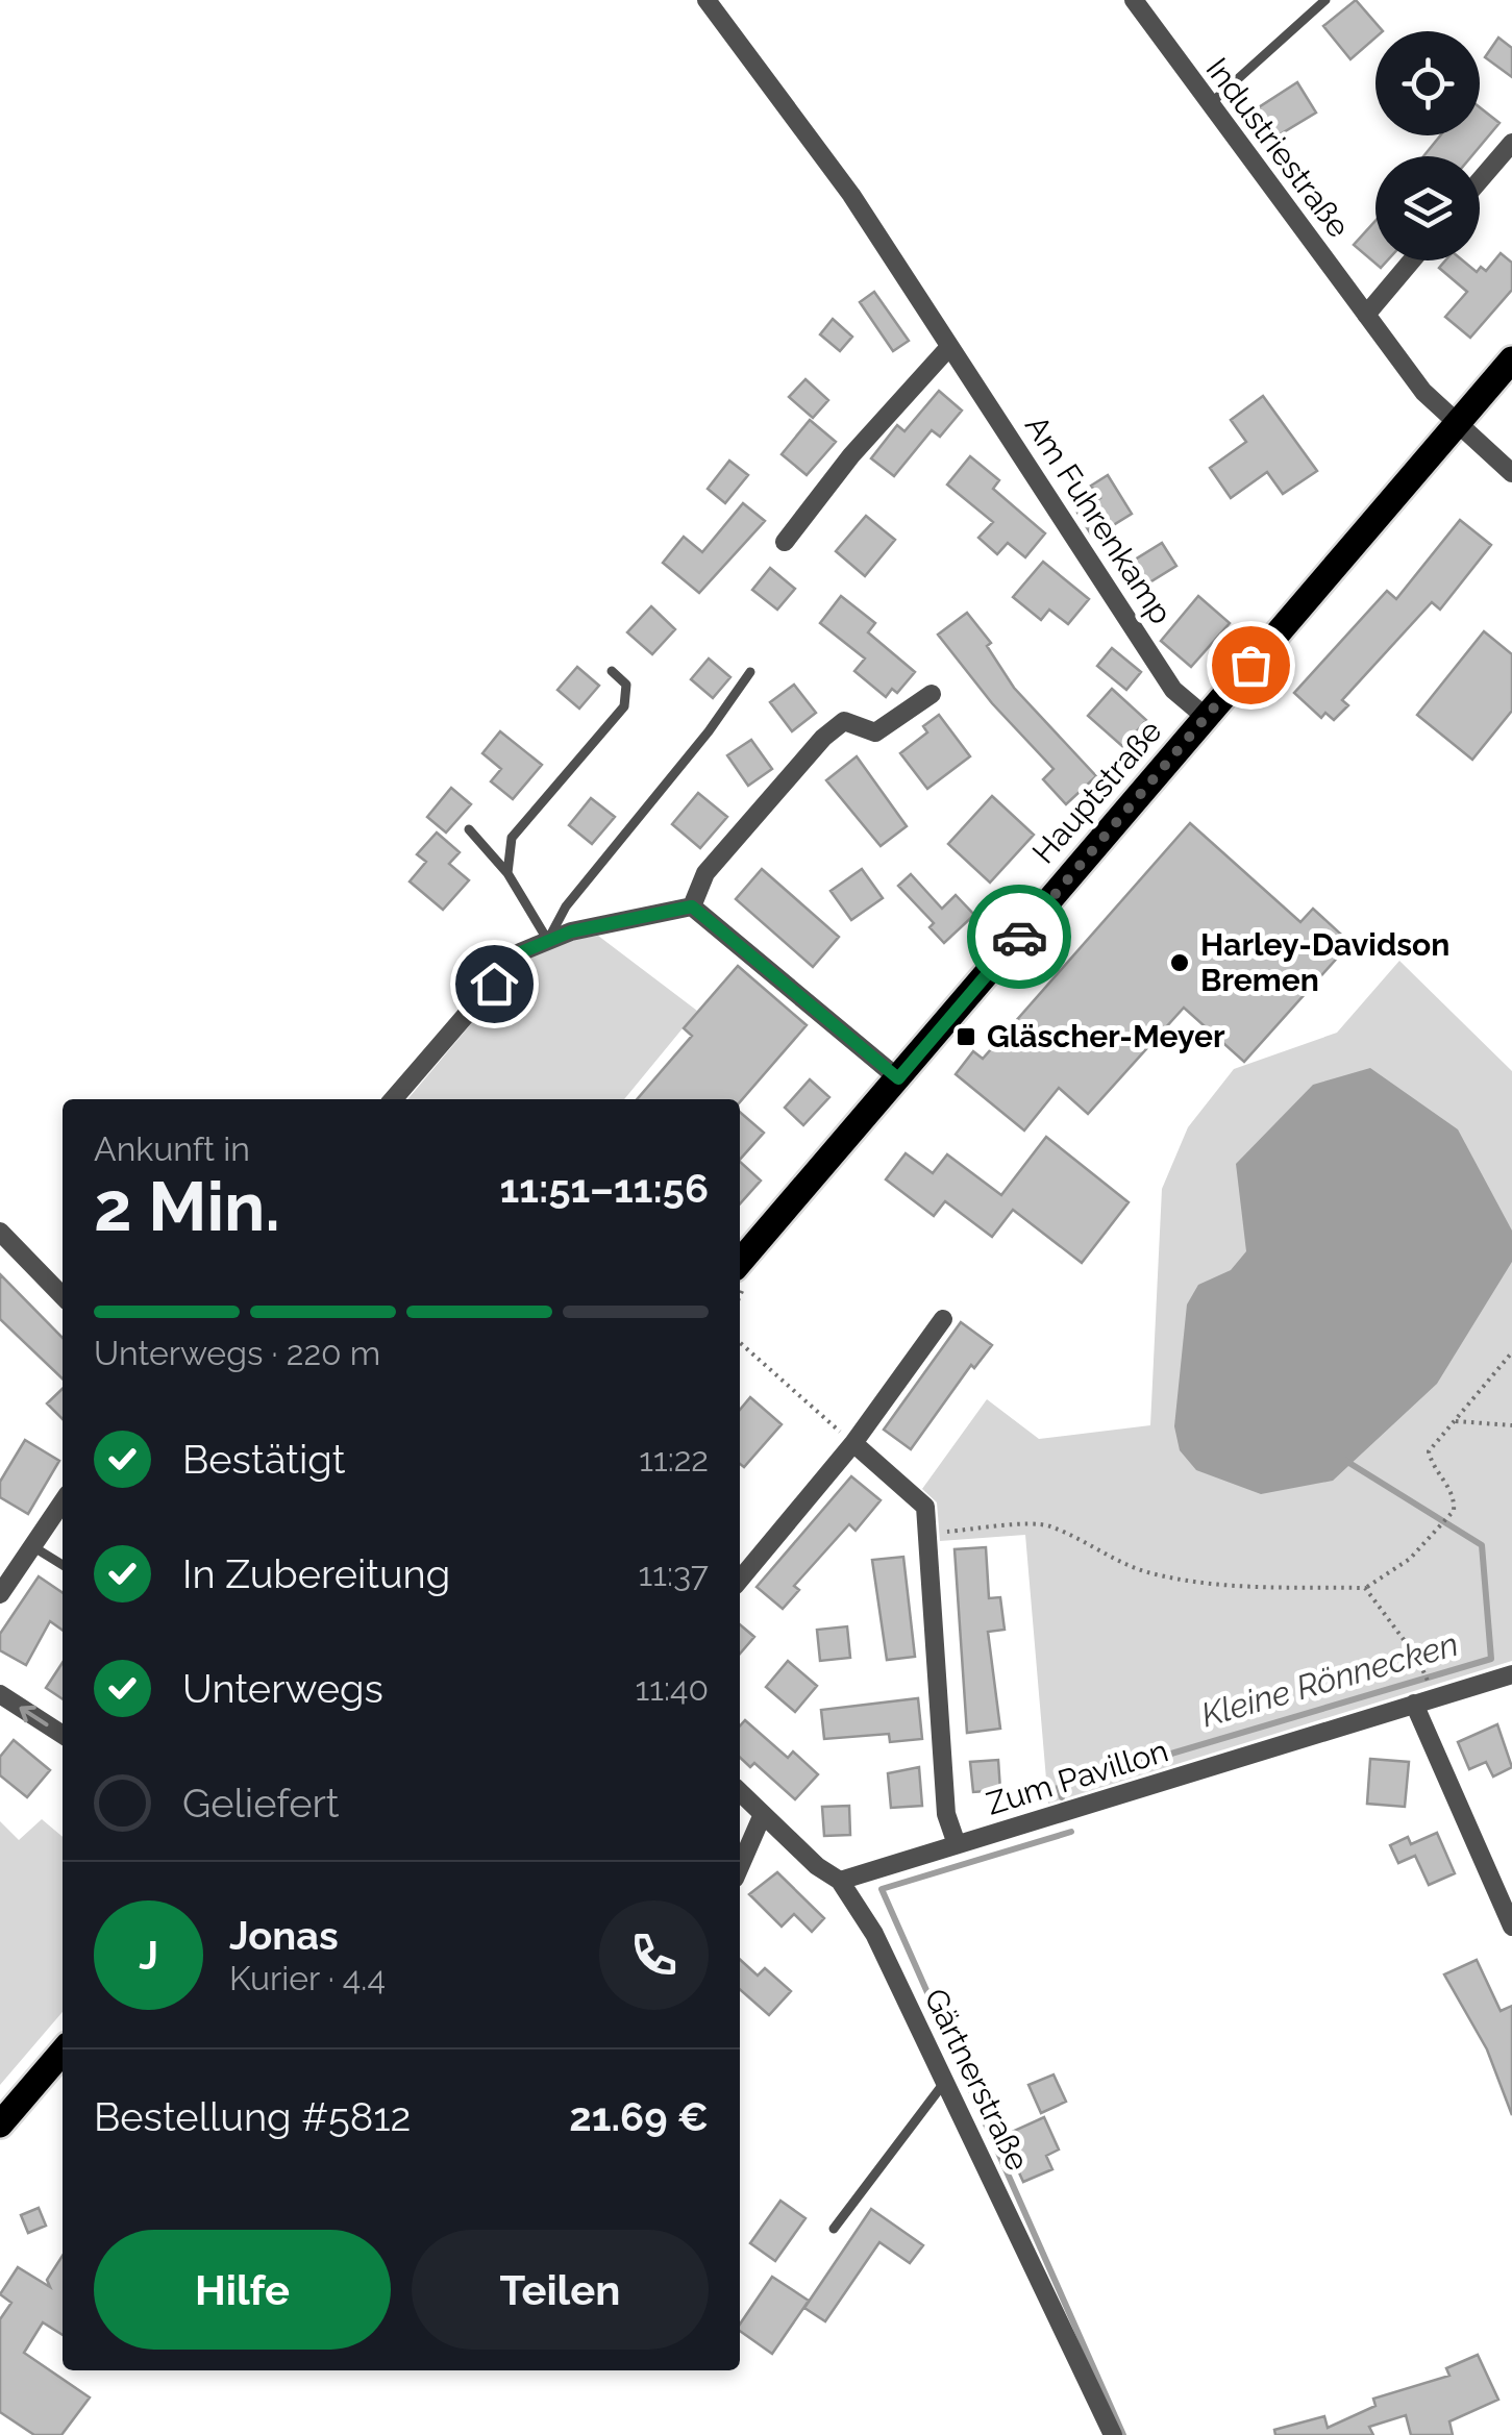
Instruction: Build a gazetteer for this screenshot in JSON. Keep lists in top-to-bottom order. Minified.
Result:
{"streets":{"main road":["Hauptstraße"],"street":["Industriestraße","Am Fuhrenkamp","Zum Pavillon","Gärtnerstraße"]},"crossings":[["Industriestraße","Hauptstraße"],["Am Fuhrenkamp","Hauptstraße"],["Zum Pavillon","Gärtnerstraße"]],"water":["Kleine Rönnecken"],"places":{"other":["Harley-Davidson Bremen"],"transit":["Gläscher-Meyer"]},"page":{"heading":["2 Min.","Ankunft in","11:51–11:56"],"panel":["Jonas","Kurier · 4.4","Bestellung #5812","21.69 €"],"bar":"Unterwegs · 220 m","list":[["Bestätigt","11:22"],["In Zubereitung","11:37"],["Unterwegs","11:40"],"Geliefert"],"round":"J","buttons":["Hilfe","Teilen"]}}
